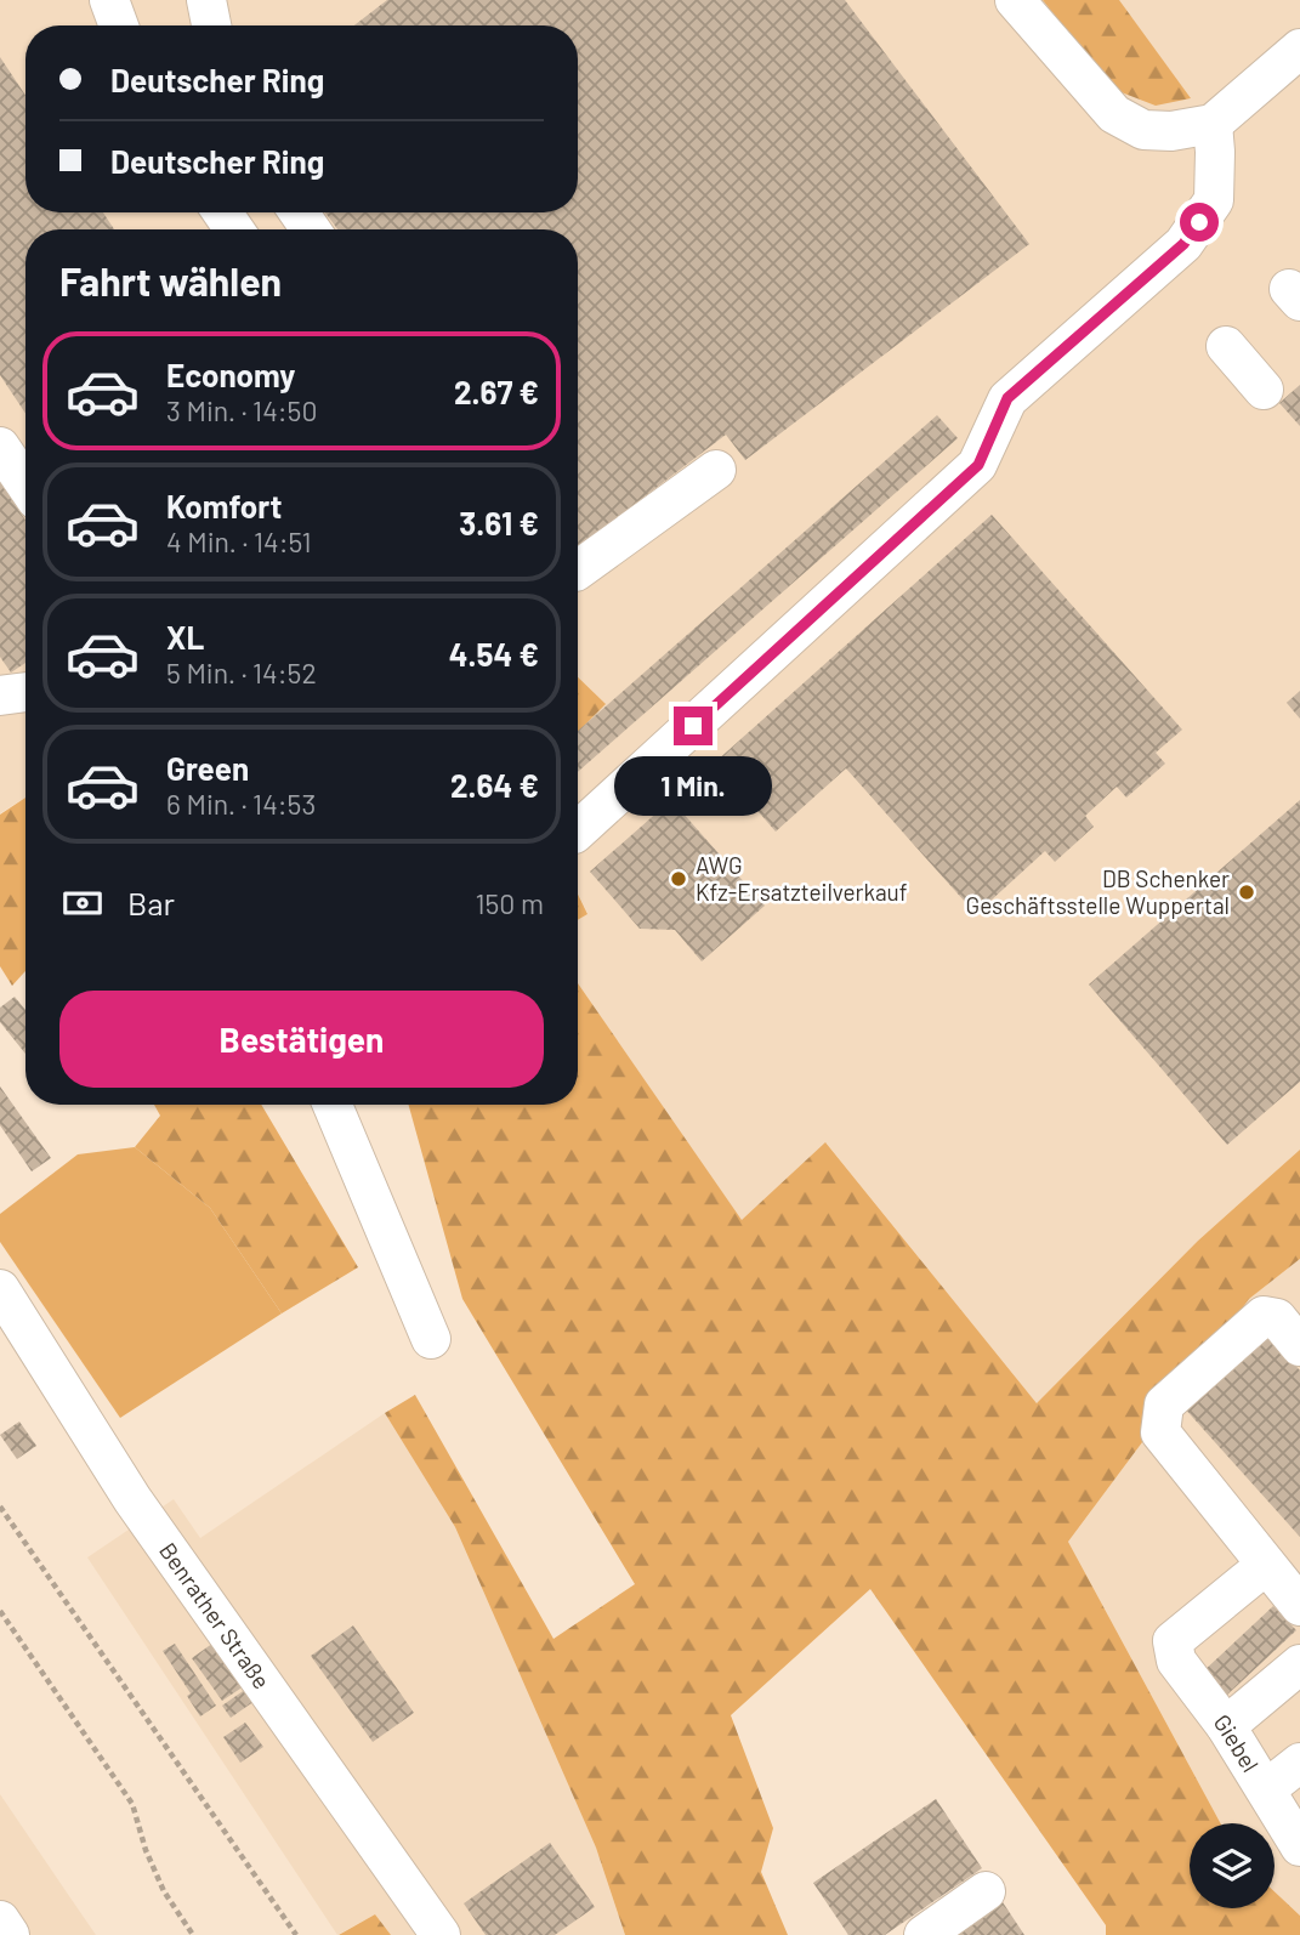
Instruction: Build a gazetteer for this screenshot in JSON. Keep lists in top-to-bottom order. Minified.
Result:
{"streets":{"street":["Benrather Straße","Giebel"]},"places":["AWG Kfz-Ersatzteilverkauf","DB Schenker Geschäftsstelle Wuppertal"],"page":{"banner":["Deutscher Ring","Deutscher Ring"],"heading":"Fahrt wählen","list":[{"name":"Economy","note":"3 Min. · 14:50","value":"2.67 €"},{"name":"Komfort","note":"4 Min. · 14:51","value":"3.61 €"},{"name":"XL","note":"5 Min. · 14:52","value":"4.54 €"},{"name":"Green","note":"6 Min. · 14:53","value":"2.64 €"}],"bubble":"1 Min.","pay":["Bar","150 m"],"buttons":"Bestätigen"}}
